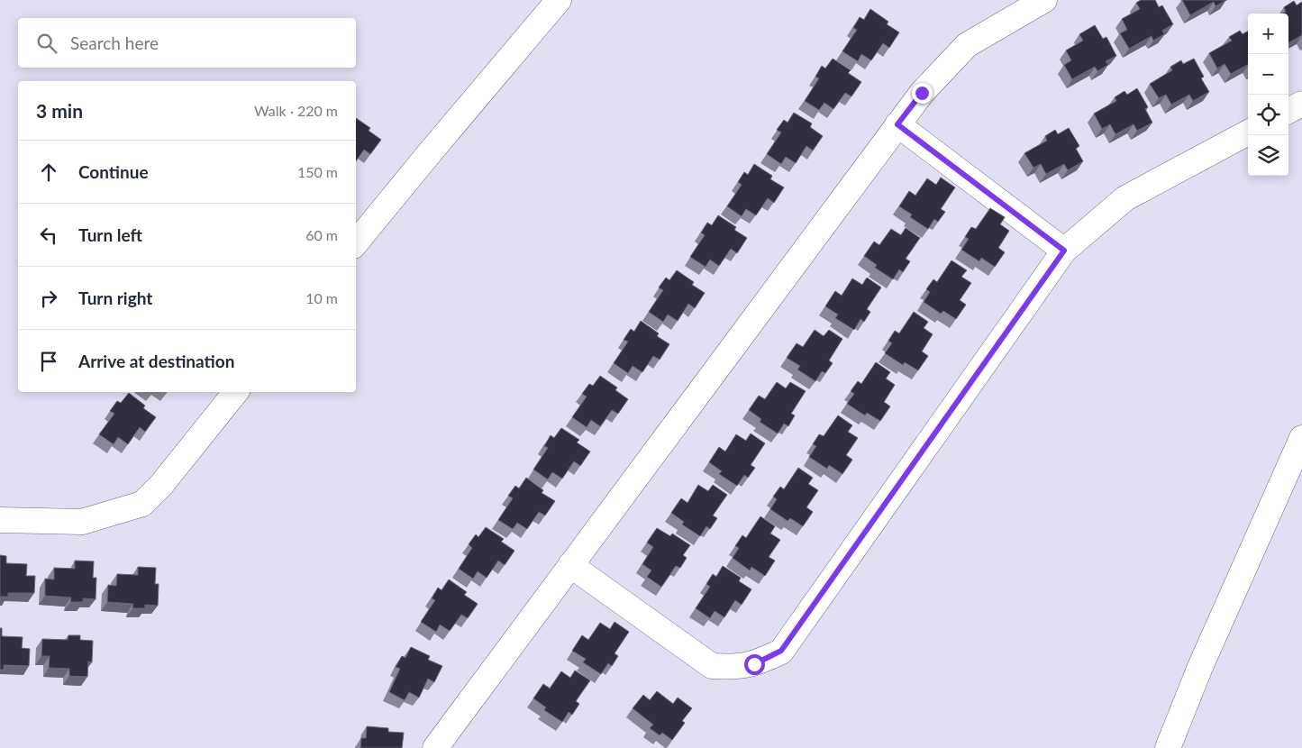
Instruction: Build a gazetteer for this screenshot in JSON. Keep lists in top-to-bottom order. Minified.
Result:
{"page":{"map_buttons":["+","−"],"search":"Search here","heading":["3 min","Walk · 220 m"],"list":[["Continue","150 m"],["Turn left","60 m"],["Turn right","10 m"],"Arrive at destination"]}}
